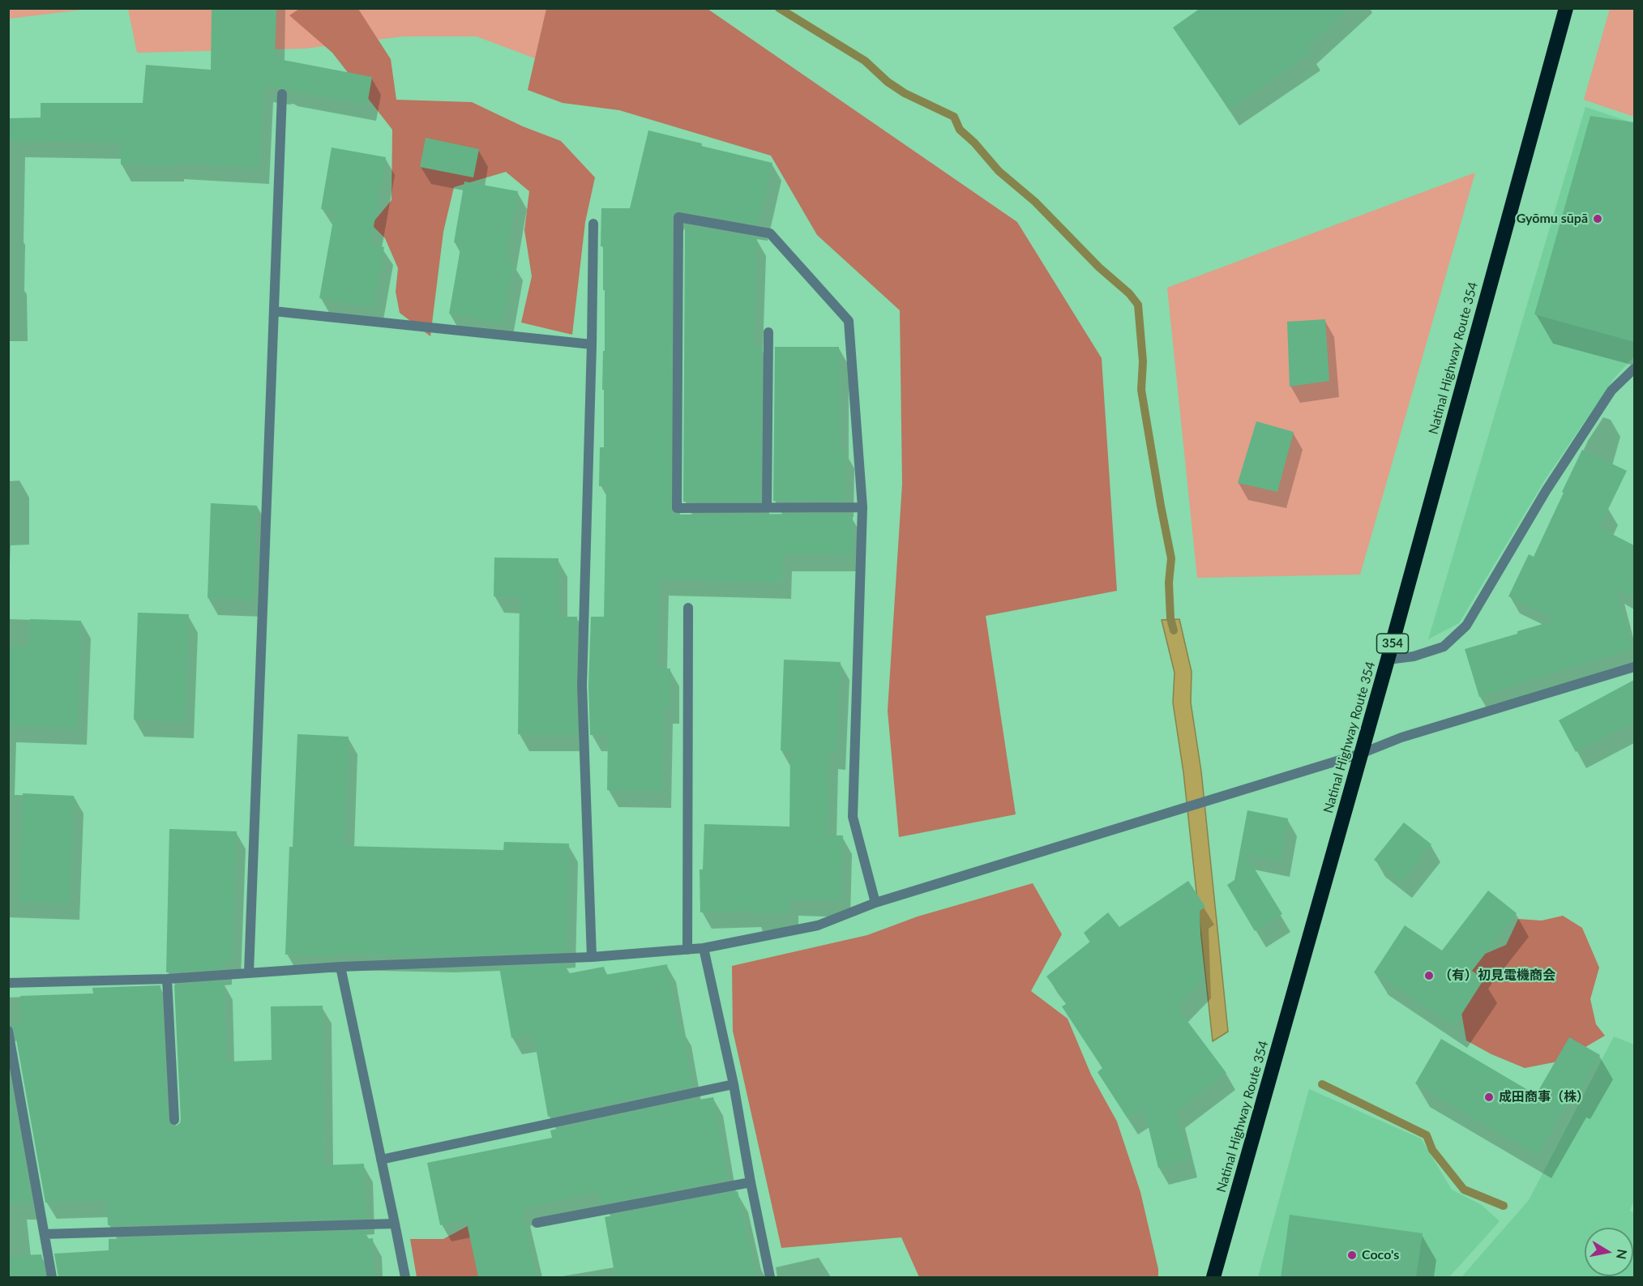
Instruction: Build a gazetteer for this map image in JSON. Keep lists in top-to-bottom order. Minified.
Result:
{"streets":{"highway":["Natinal Highway Route 354","354"]},"places":["Gyōmu sūpā","（有）初見電機商会","成田商事（株）","Coco's"],"north":"right"}
